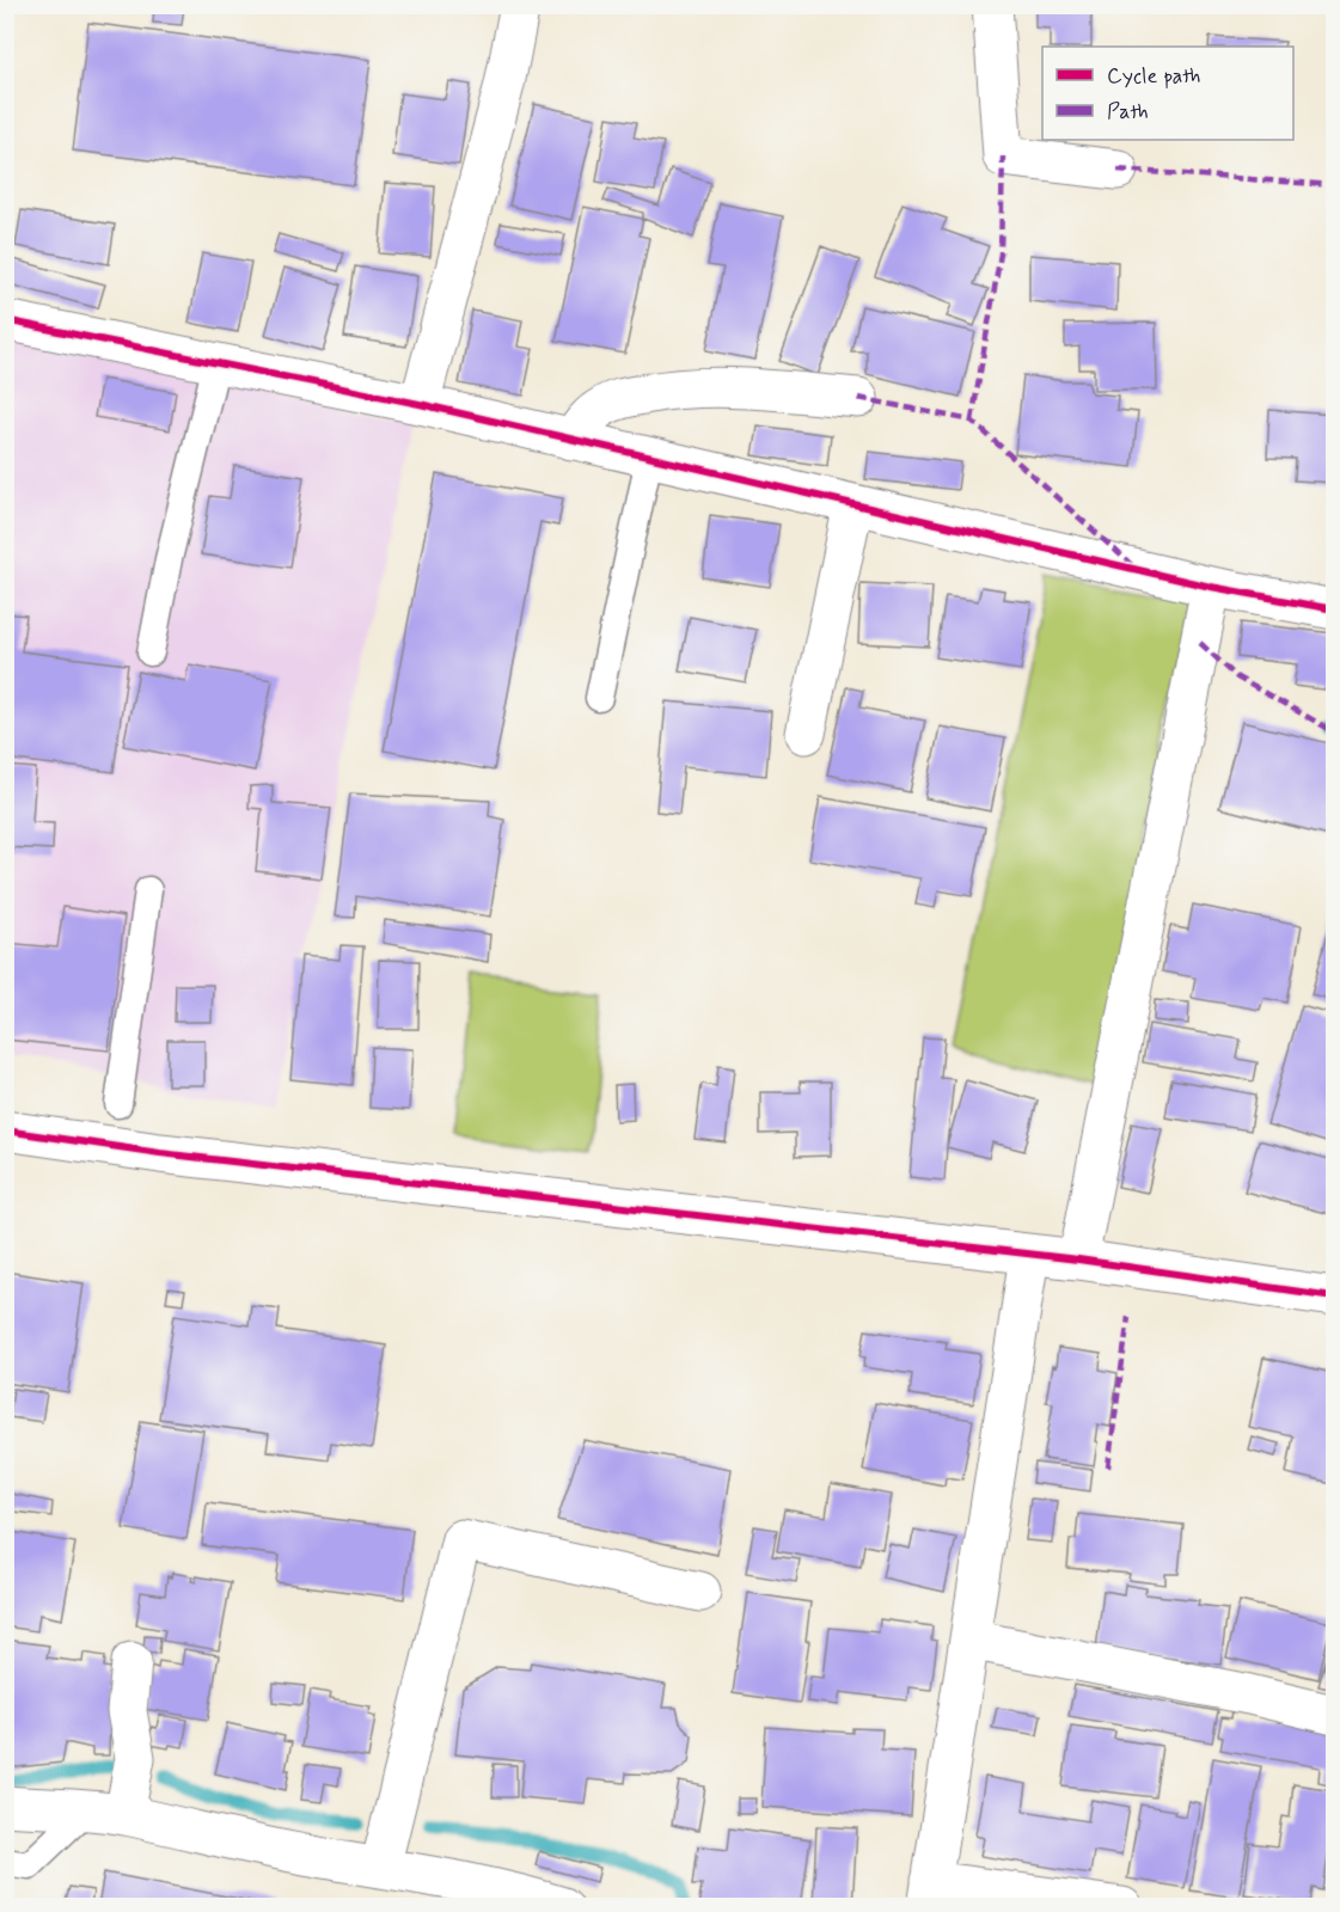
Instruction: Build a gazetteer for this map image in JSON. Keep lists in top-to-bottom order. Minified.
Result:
{"legend":["Cycle path","Path"]}
